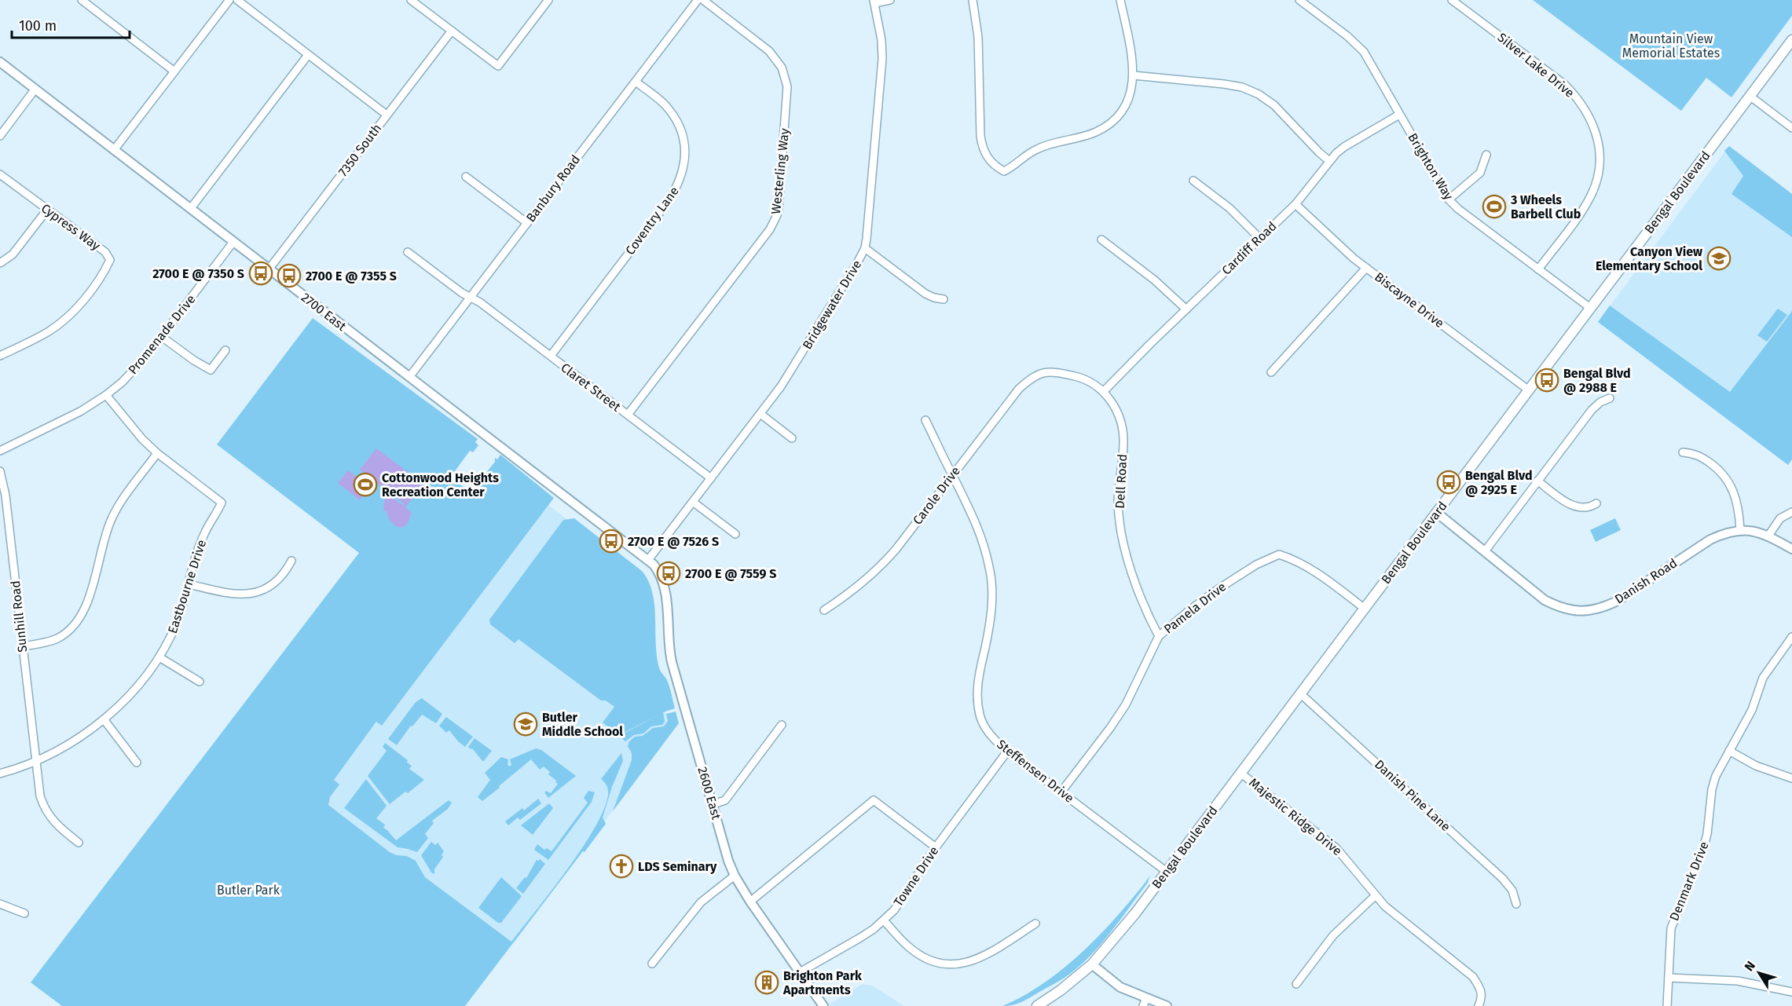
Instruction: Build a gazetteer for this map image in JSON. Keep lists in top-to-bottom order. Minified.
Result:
{"streets":{"main road":["Bengal Boulevard"],"street":["Silver Lake Drive","7350 South","Brighton Way","Westerling Way","Banbury Road","Coventry Lane","Cypress Way","Cardiff Road","Biscayne Drive","Bridgewater Drive","2700 East","Promenade Drive","Claret Street","Dell Road","Carole Drive","Danish Road","Eastbourne Drive","Pamela Drive","Sunhill Road","Steffensen Drive","2600 East","Danish Pine Lane","Majestic Ridge Drive","Towne Drive","Denmark Drive"]},"crossings":[["Silver Lake Drive","Brighton Way"],["7350 South","2700 East"],["Brighton Way","Bengal Boulevard"],["Brighton Way","Cardiff Road"],["Westerling Way","Claret Street"],["Banbury Road","Coventry Lane"],["Banbury Road","2700 East"],["Banbury Road","Claret Street"],["Bengal Boulevard","Biscayne Drive"],["Bengal Boulevard","Danish Road"],["Bengal Boulevard","Pamela Drive"],["Bengal Boulevard","Steffensen Drive"],["Bengal Boulevard","Danish Pine Lane"],["Bengal Boulevard","Majestic Ridge Drive"],["Coventry Lane","Claret Street"],["Cardiff Road","Biscayne Drive"],["Cardiff Road","Dell Road"],["Bridgewater Drive","2700 East"],["Bridgewater Drive","Claret Street"],["Bridgewater Drive","2600 East"],["2700 East","Promenade Drive"],["2700 East","2600 East"],["Promenade Drive","Eastbourne Drive"],["Dell Road","Carole Drive"],["Dell Road","Pamela Drive"],["Carole Drive","Steffensen Drive"],["Eastbourne Drive","Sunhill Road"],["Pamela Drive","Steffensen Drive"],["Steffensen Drive","Towne Drive"],["2600 East","Towne Drive"]],"parks":["Mountain View Memorial Estates","Butler Park"],"places":{"sports":["3 Wheels Barbell Club","Cottonwood Heights Recreation Center"],"school or university":["Canyon View Elementary School","Butler Middle School"],"bus stop":["2700 E @ 7350 S","2700 E @ 7355 S","Bengal Blvd @ 2988 E","Bengal Blvd @ 2925 E","2700 E @ 7526 S","2700 E @ 7559 S"],"church":["LDS Seminary"],"building":["Brighton Park Apartments"]},"scale_bar":"100 m","north":"top left"}
